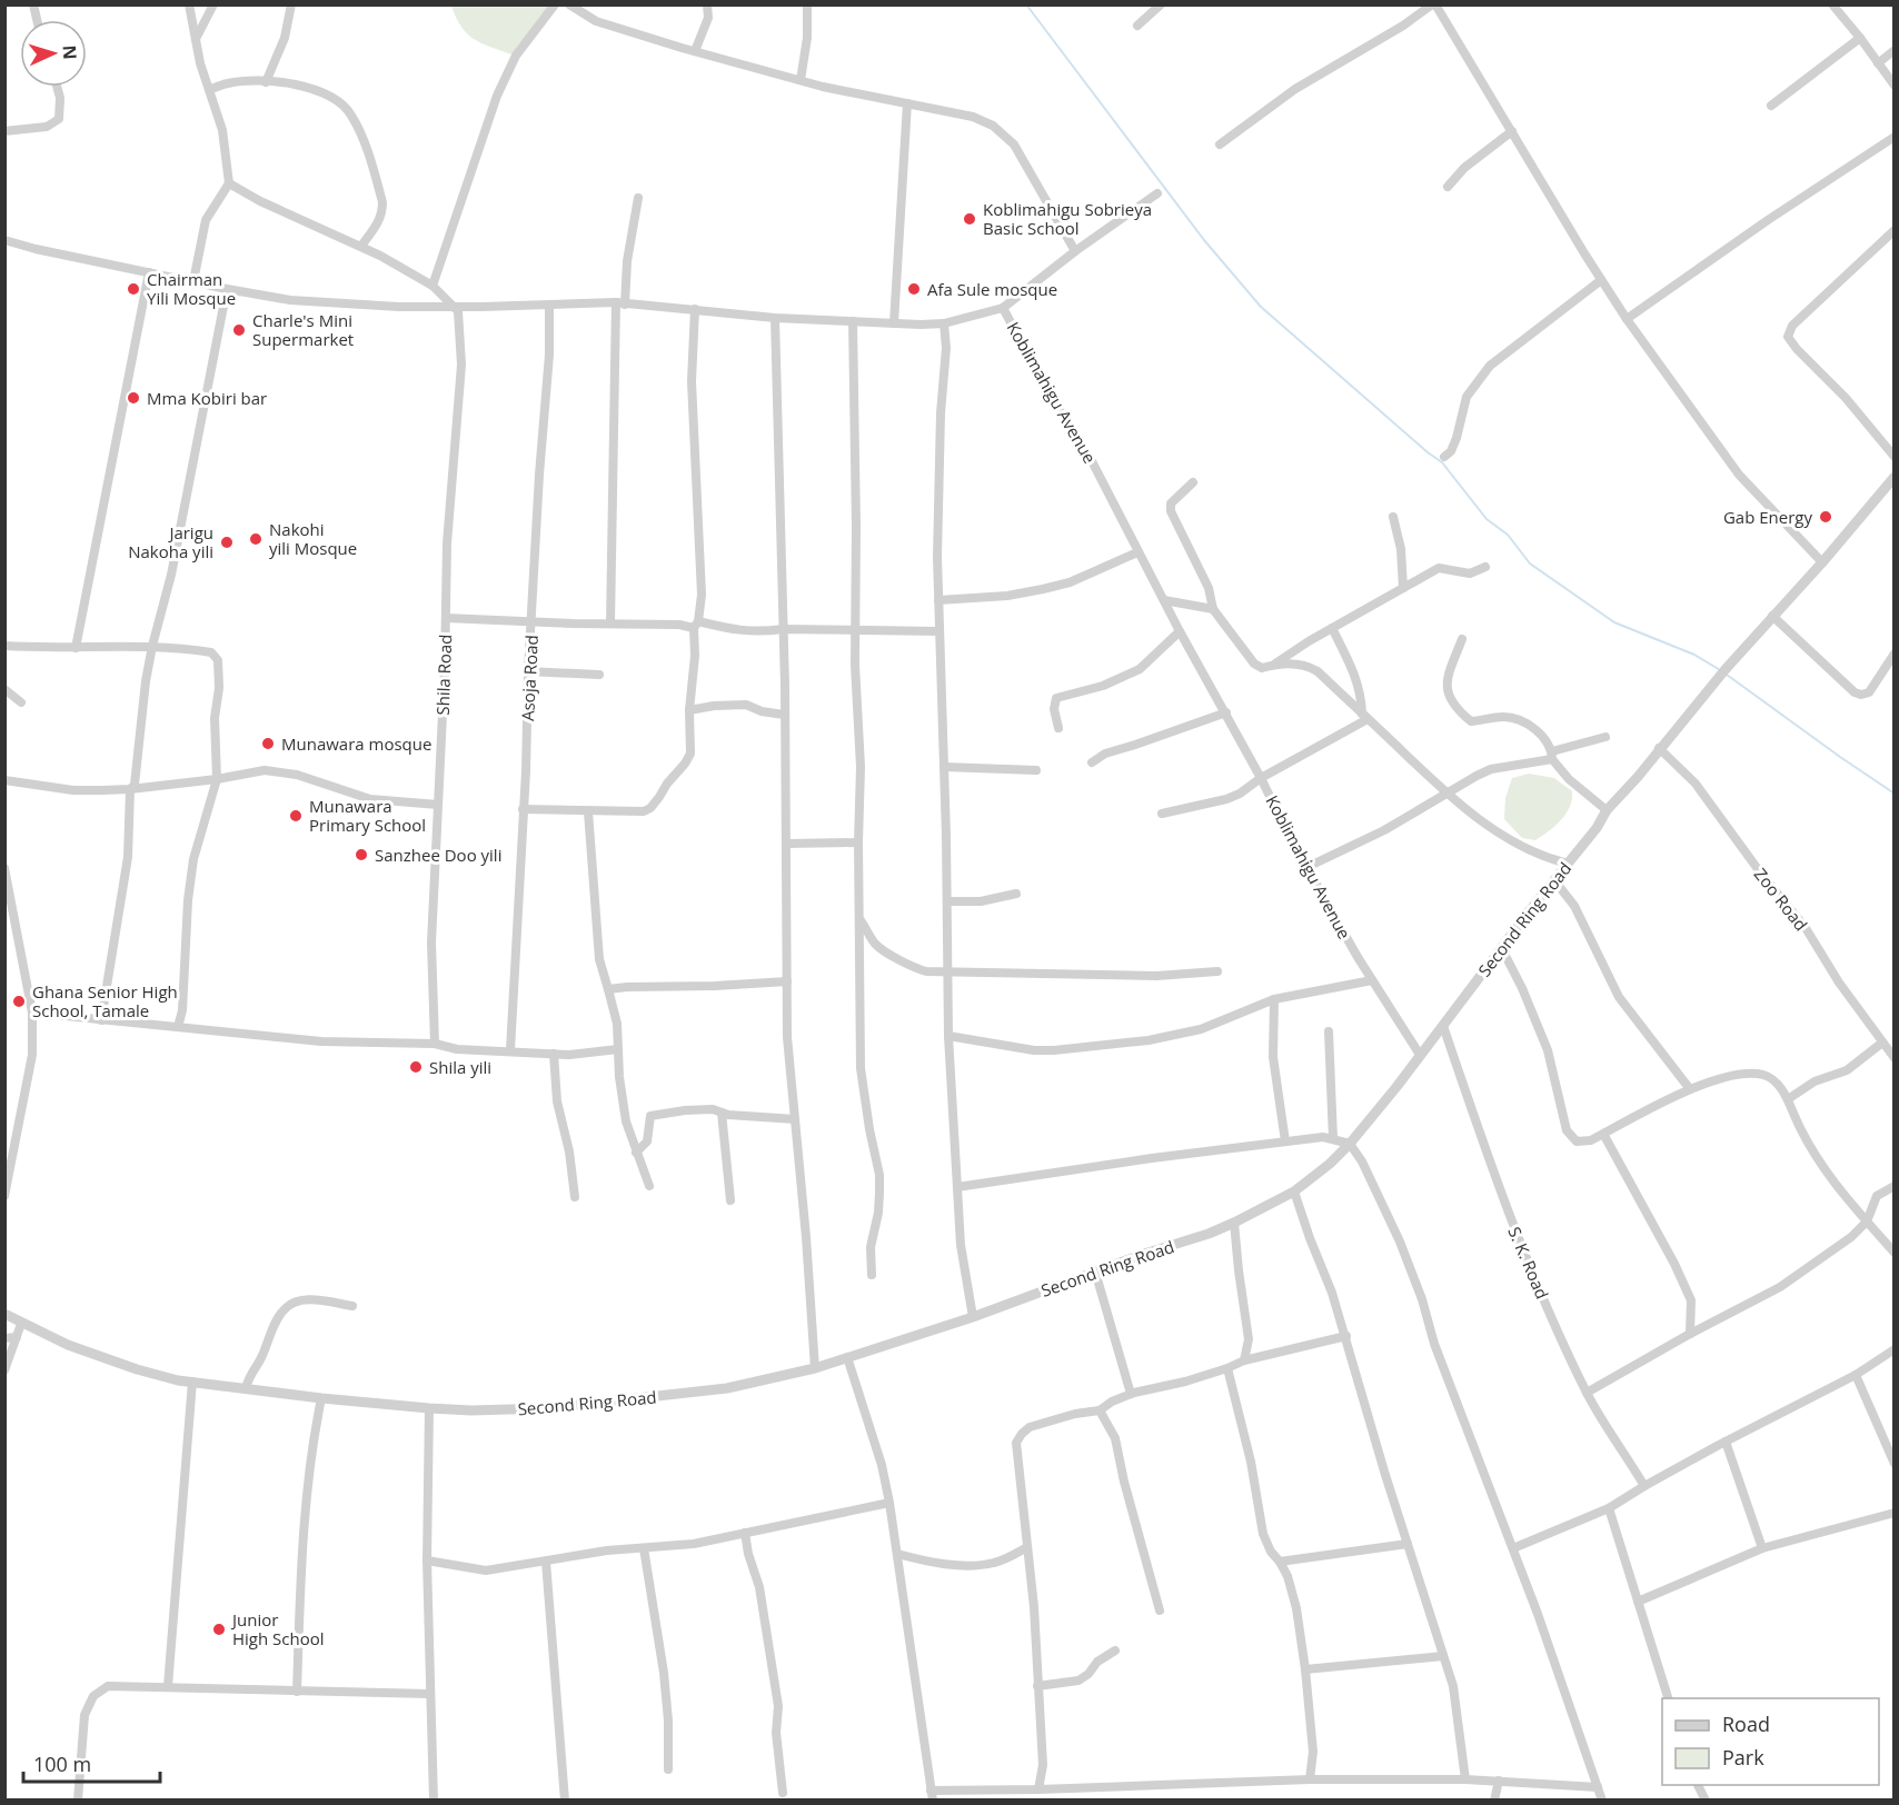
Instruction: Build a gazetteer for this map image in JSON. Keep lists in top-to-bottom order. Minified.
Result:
{"streets":{"street":["Koblimahigu Avenue","Shila Road","Asoja Road","Zoo Road","Second Ring Road","S. K. Road"]},"crossings":[["Koblimahigu Avenue","Second Ring Road"],["Zoo Road","Second Ring Road"],["Second Ring Road","S. K. Road"]],"places":["Koblimahigu Sobrieya Basic School","Chairman Yili Mosque","Afa Sule mosque","Charle's Mini Supermarket","Mma Kobiri bar","Gab Energy","Nakohi yili Mosque","Jarigu Nakoha yili","Munawara mosque","Munawara Primary School","Sanzhee Doo yili","Ghana Senior High School, Tamale","Shila yili","Junior High School"],"legend":["Road","Park"],"scale_bar":"100 m","north":"right"}
